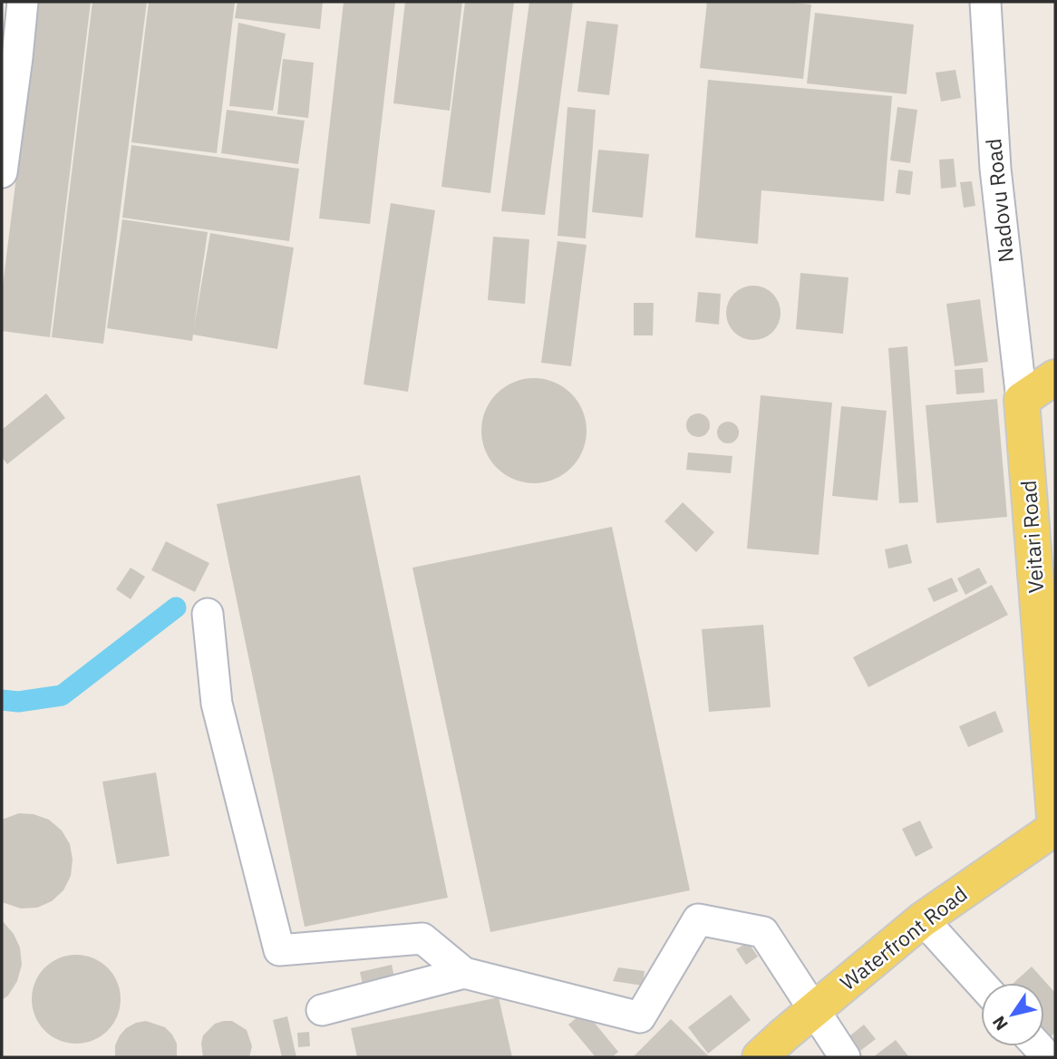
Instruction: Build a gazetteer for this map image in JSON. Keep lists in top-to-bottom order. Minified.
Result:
{"streets":{"main road":["Veitari Road","Waterfront Road"],"lane":["Nadovu Road"]},"crossings":[["Nadovu Road","Veitari Road"],["Veitari Road","Waterfront Road"]],"north":"bottom left"}
